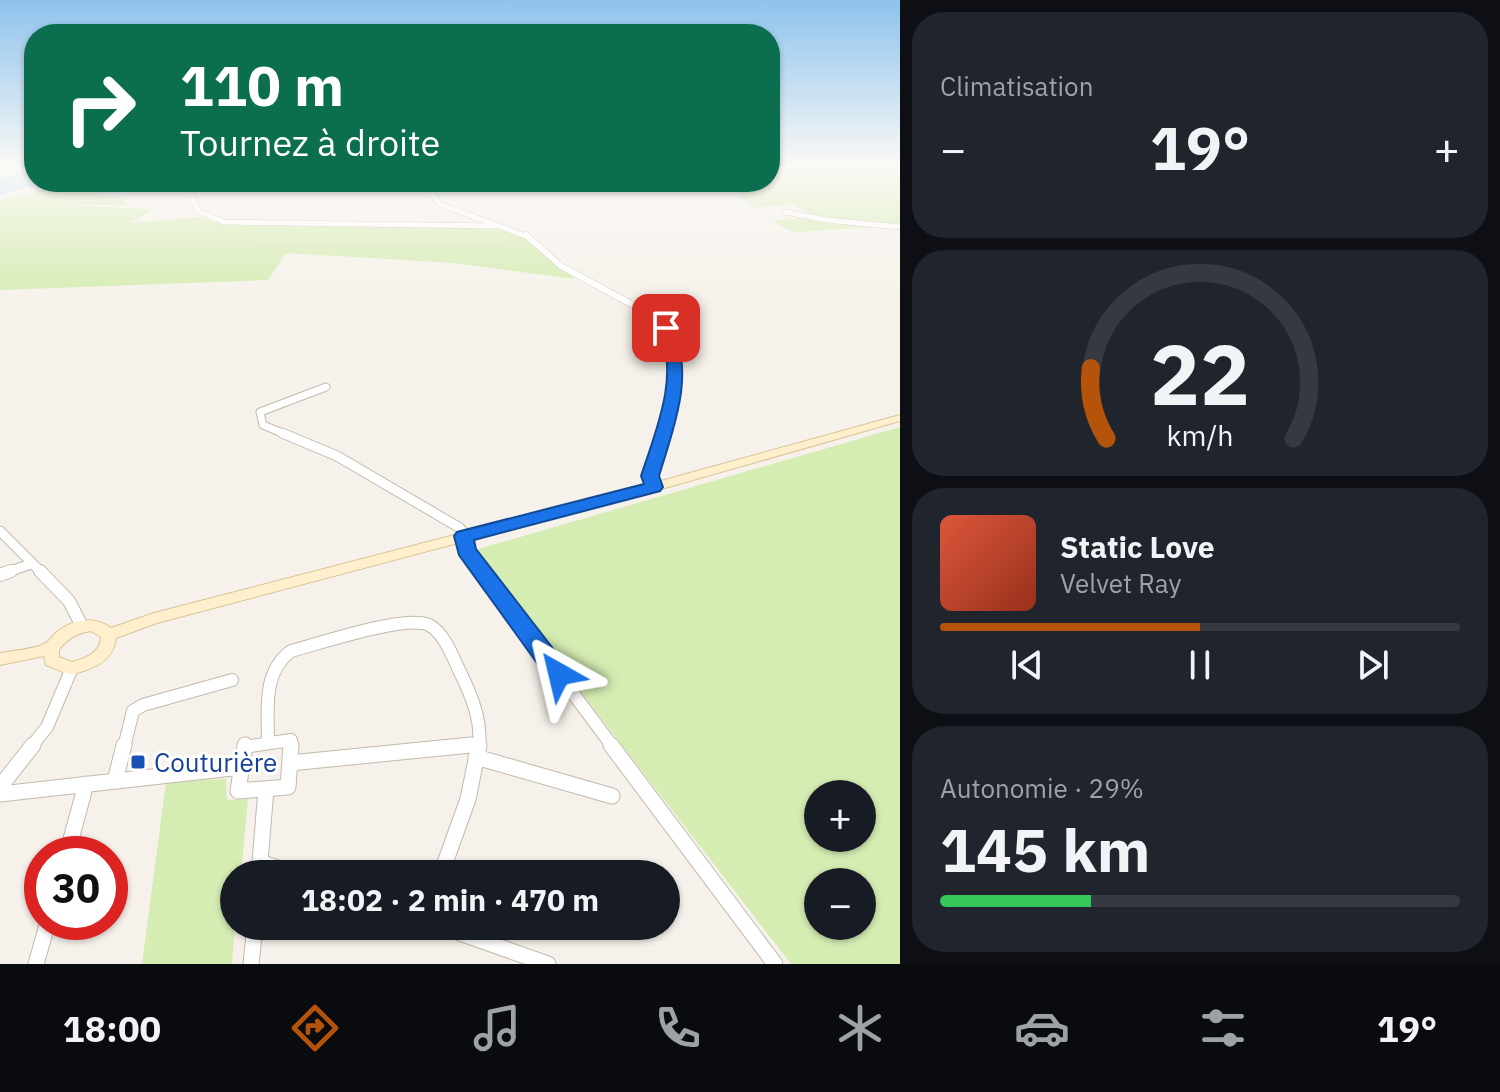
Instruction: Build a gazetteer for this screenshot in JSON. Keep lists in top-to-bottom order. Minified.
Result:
{"places":{"transit":["Couturière"]},"page":{"tile":["Climatisation",["Autonomie · 29%","145 km"]],"turn":["110 m","Tournez à droite"],"heat":["−","19°","+"],"song":["Static Love","Velvet Ray"],"map_buttons":["+","−"],"limit":"30","trip":"18:02 · 2 min · 470 m","tabs":["18:00","19°"],"gauge":["22","km/h"]}}
